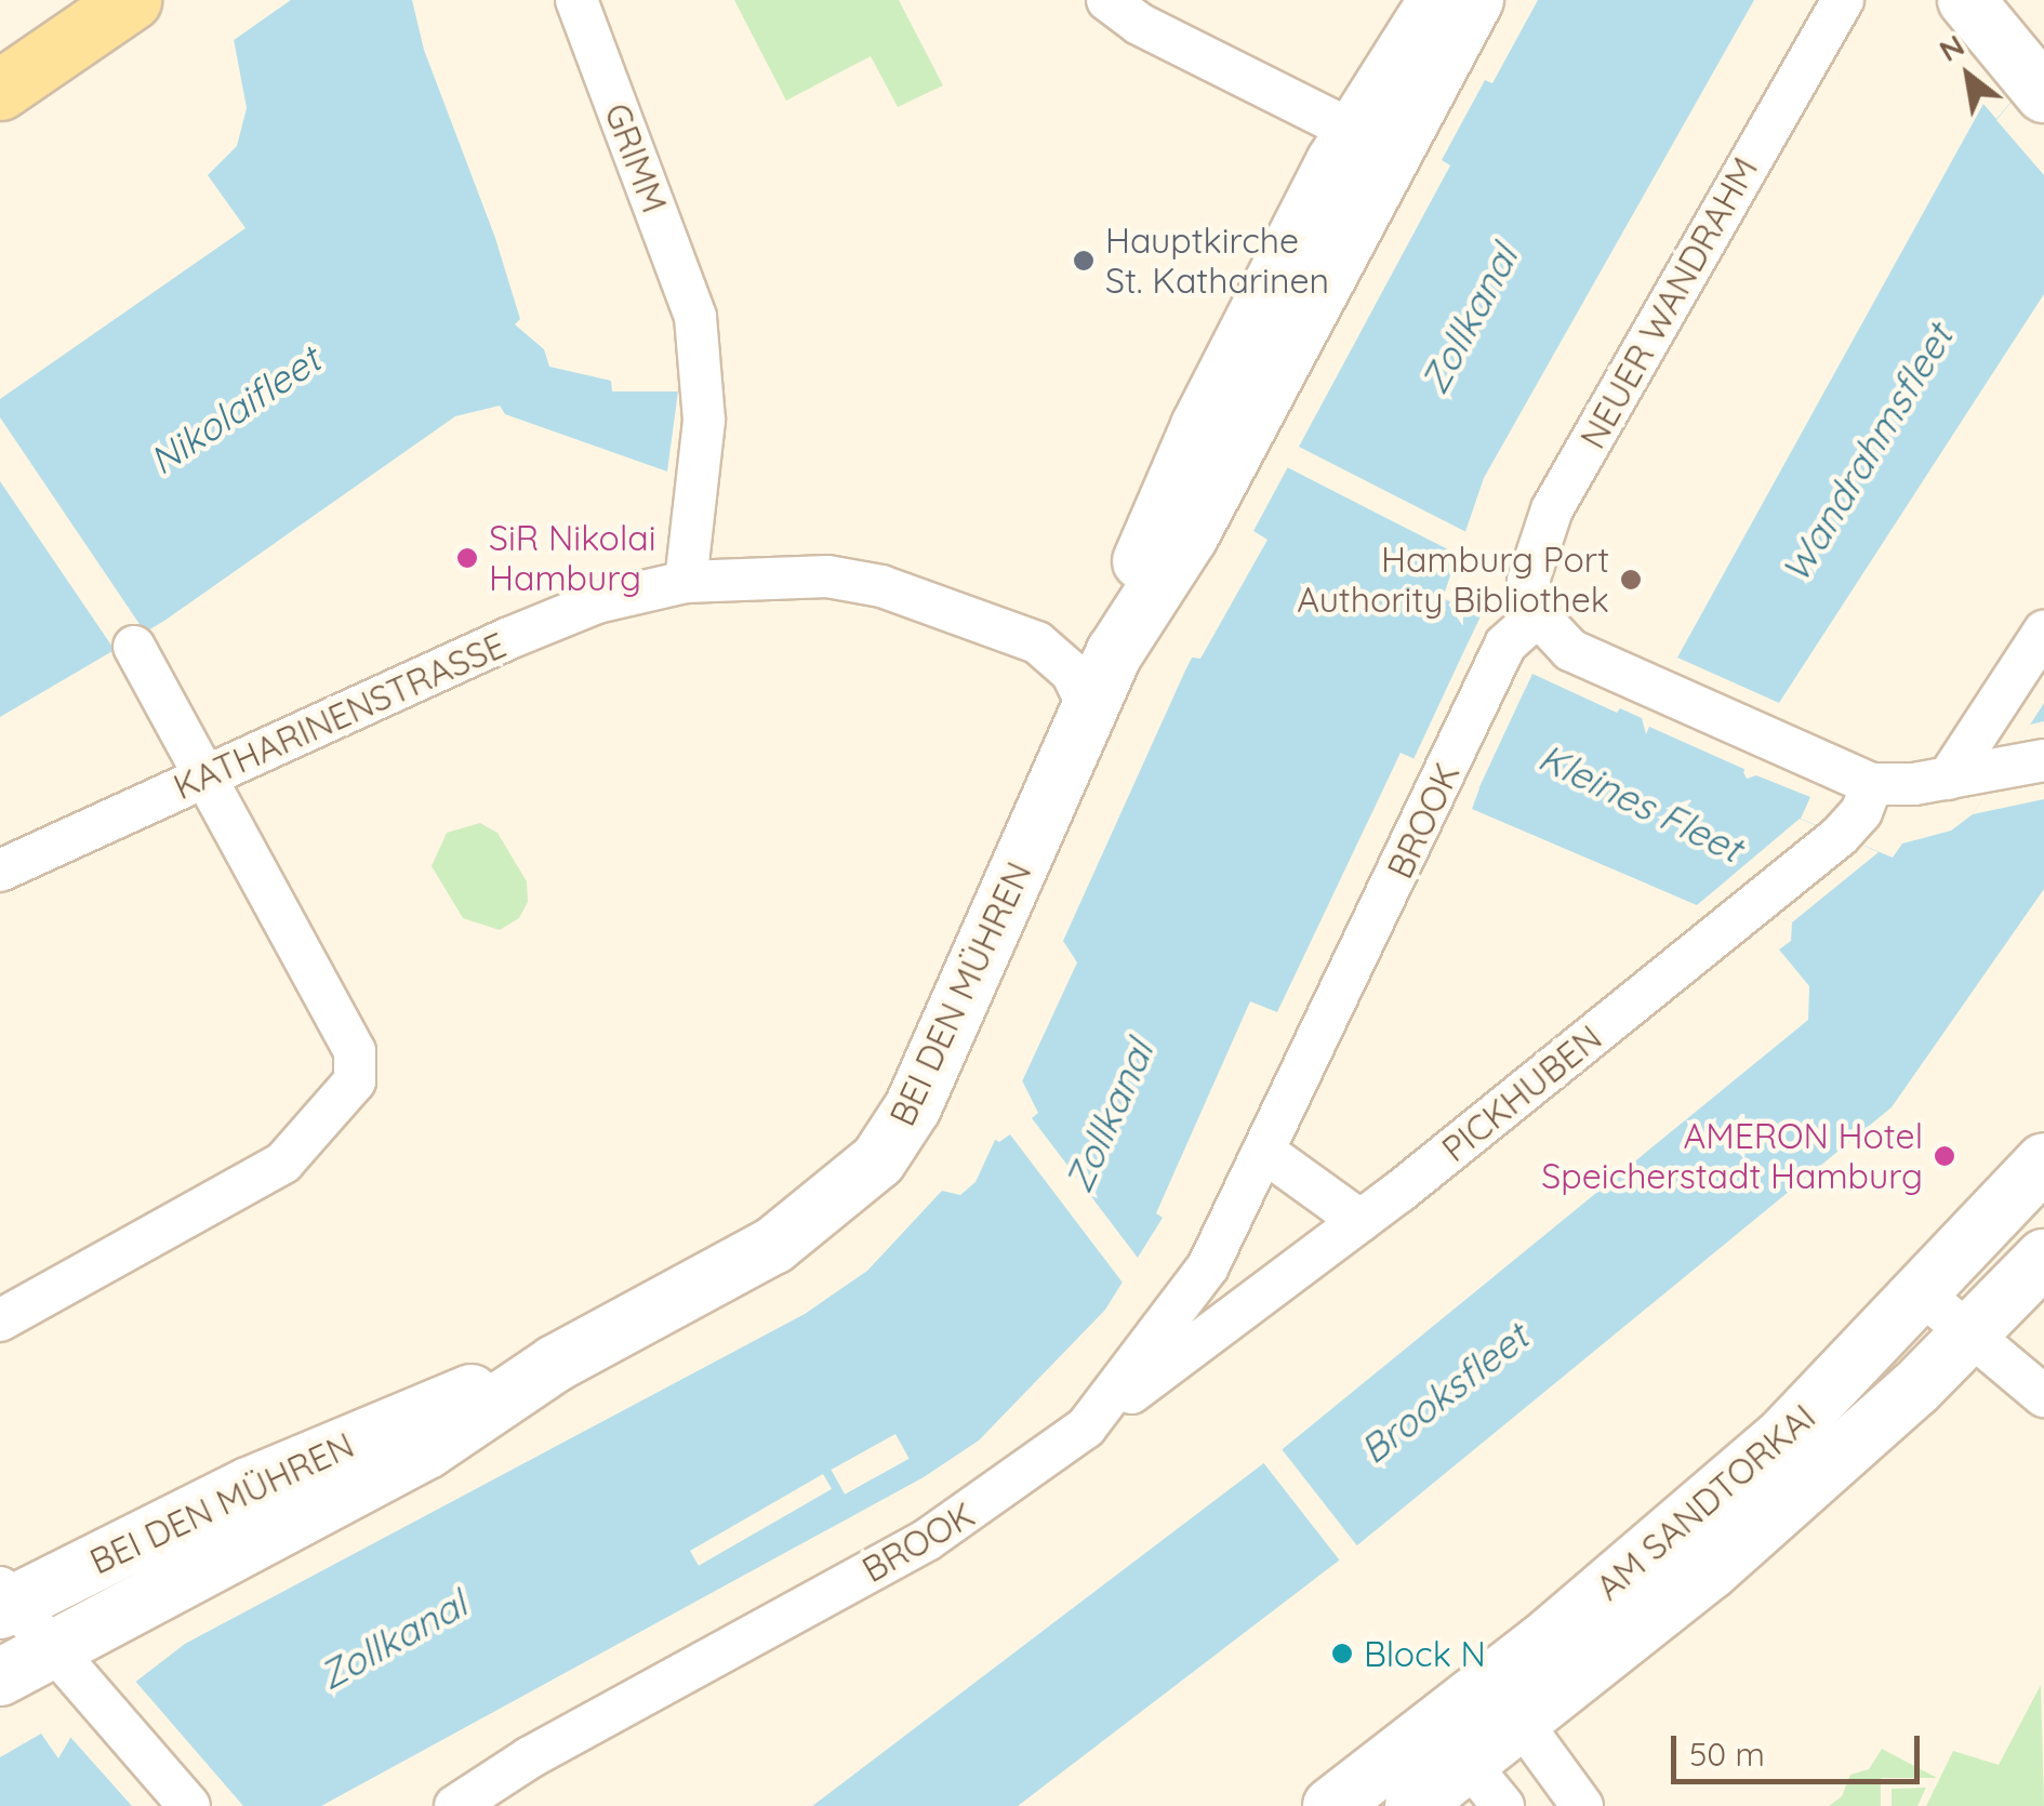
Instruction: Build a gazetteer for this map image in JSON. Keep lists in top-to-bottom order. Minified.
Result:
{"streets":{"main road":["BEI DEN MÜHREN","AM SANDTORKAI"],"street":["GRIMM","NEUER WANDRAHM","KATHARINENSTRASSE","BROOK","PICKHUBEN"]},"crossings":[["GRIMM","KATHARINENSTRASSE"],["NEUER WANDRAHM","BROOK"],["KATHARINENSTRASSE","BEI DEN MÜHREN"],["BROOK","PICKHUBEN"]],"water":["Zollkanal","Nikolaifleet","Wandrahmsfleet","Kleines Fleet","Brooksfleet"],"places":["Hauptkirche St. Katharinen","SiR Nikolai Hamburg","Hamburg Port Authority Bibliothek","AMERON Hotel Speicherstadt Hamburg","Block N"],"scale_bar":"50 m","north":"top left"}
